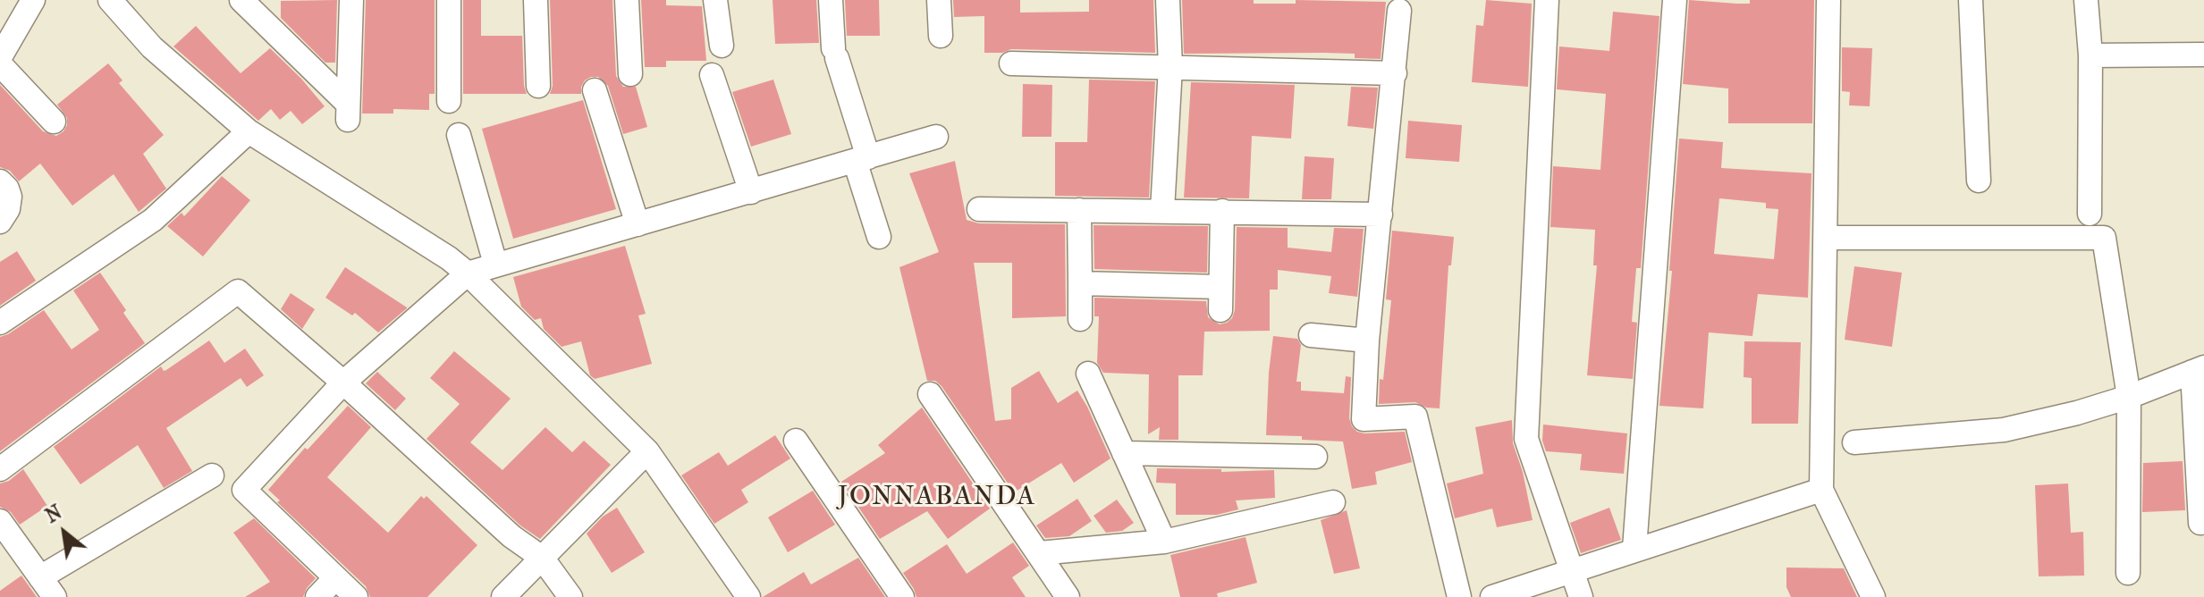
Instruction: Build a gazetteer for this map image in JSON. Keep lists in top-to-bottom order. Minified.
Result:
{"districts":["JONNABANDA"],"north":"top left"}
